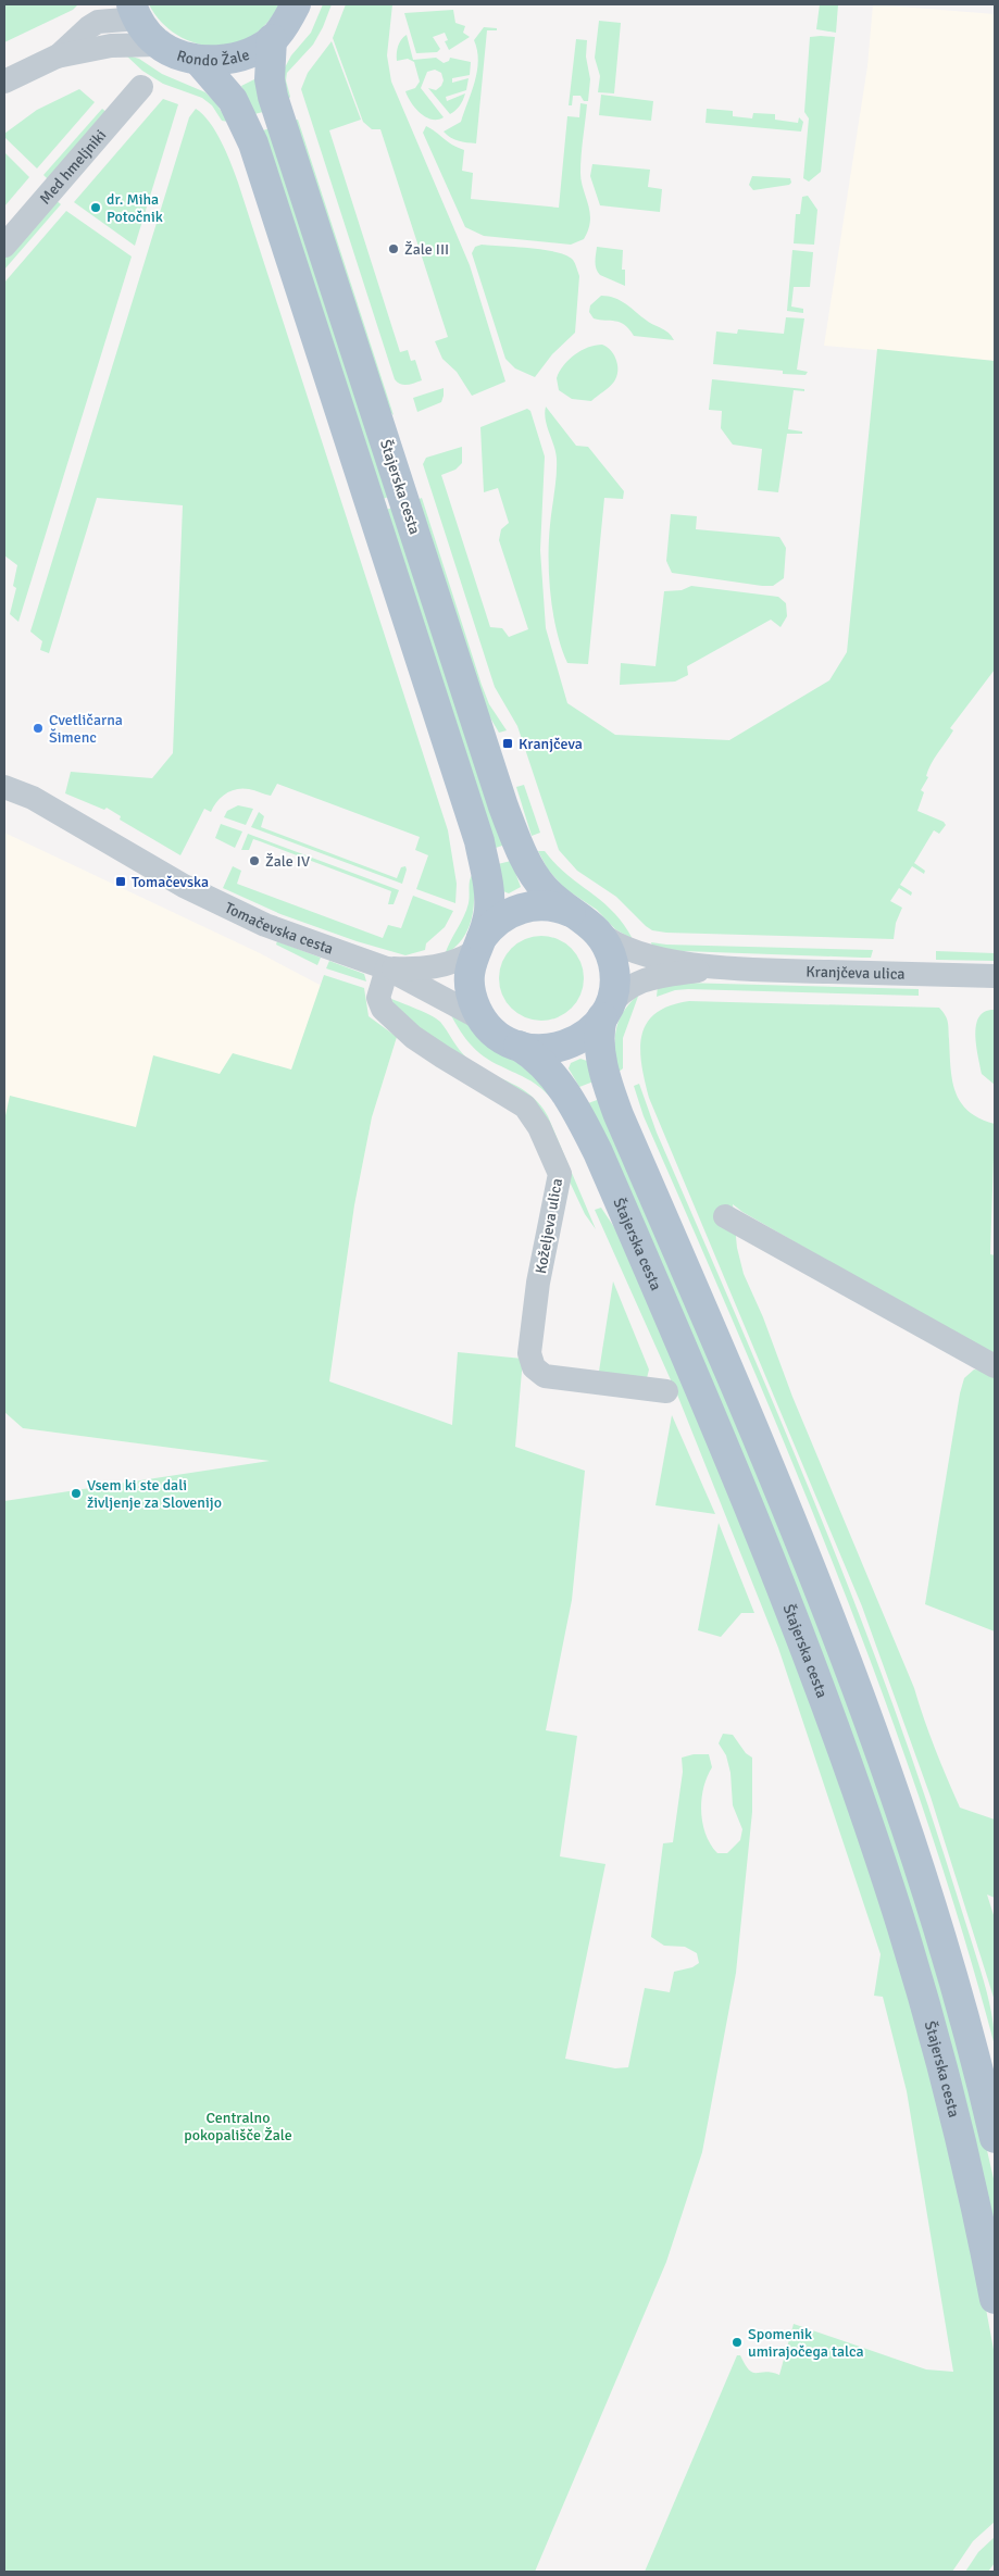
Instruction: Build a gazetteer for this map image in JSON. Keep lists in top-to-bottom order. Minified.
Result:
{"streets":{"main road":["Rondo Žale","Štajerska cesta"],"street":["Med hmeljniki","Tomačevska cesta","Kranjčeva ulica","Koželjeva ulica"]},"crossings":[["Rondo Žale","Štajerska cesta"],["Štajerska cesta","Tomačevska cesta"],["Štajerska cesta","Kranjčeva ulica"],["Tomačevska cesta","Kranjčeva ulica"],["Tomačevska cesta","Koželjeva ulica"]],"parks":["Centralno pokopališče Žale"],"places":{"other":["dr. Miha Potočnik","Žale III","Cvetličarna Šimenc","Žale IV","Vsem ki ste dali življenje za Slovenijo","Spomenik umirajočega talca"],"transit":["Kranjčeva","Tomačevska"]}}
